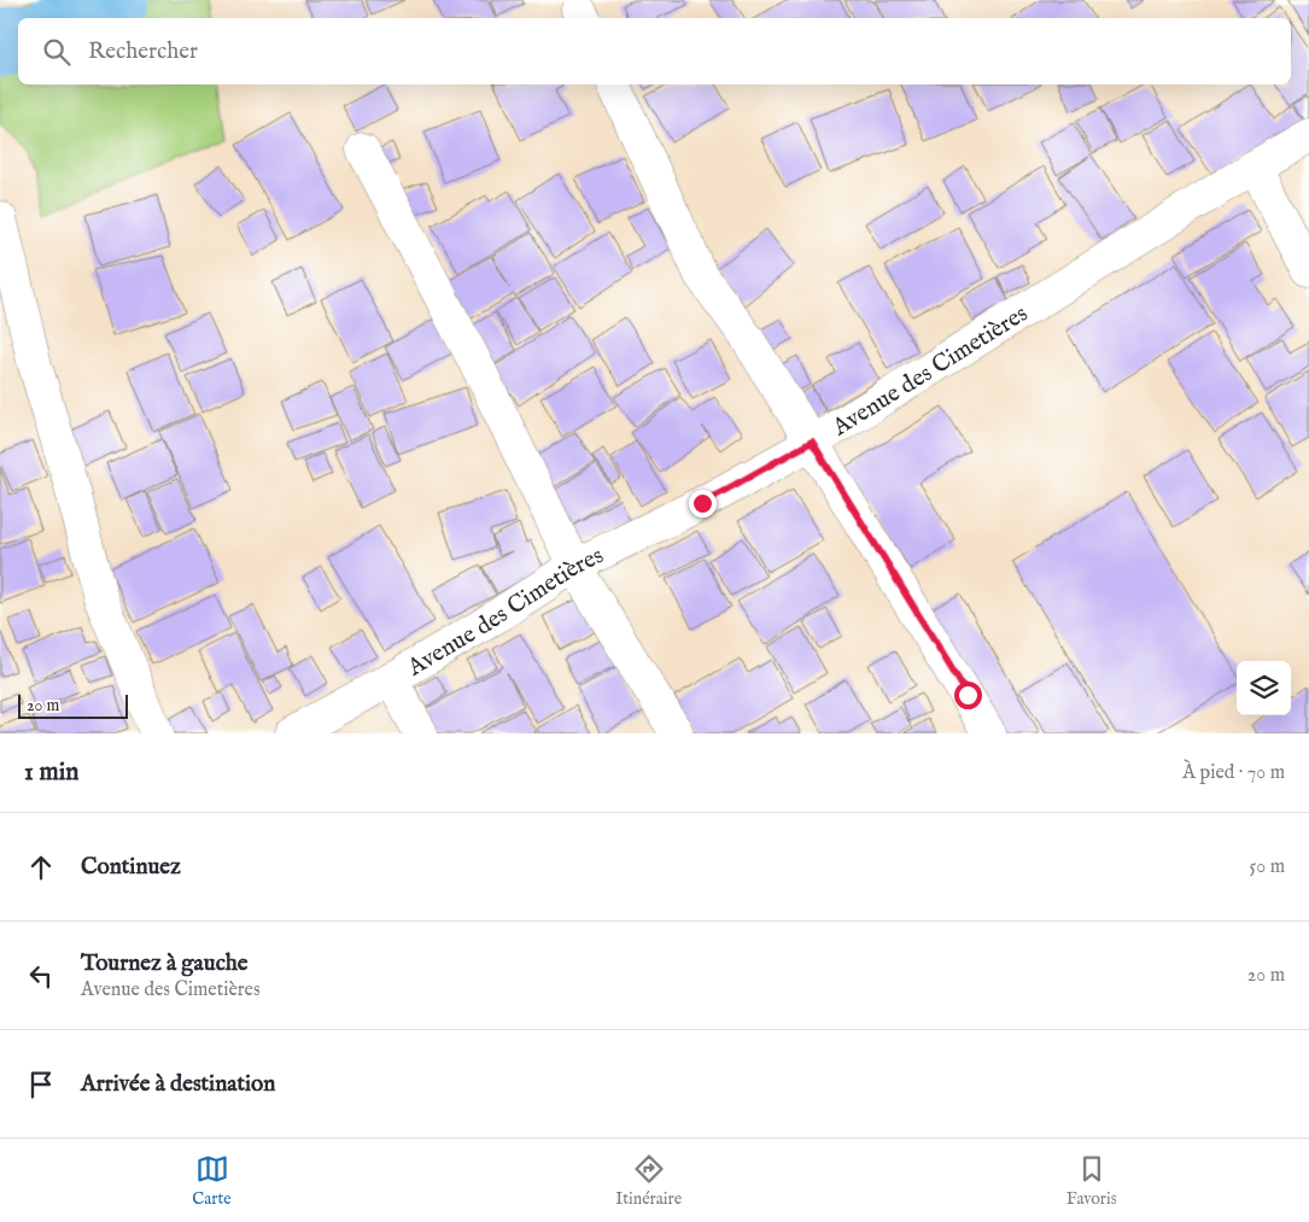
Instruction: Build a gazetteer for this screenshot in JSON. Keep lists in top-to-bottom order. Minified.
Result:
{"streets":{"street":["Avenue des Cimetières"]},"scale_bar":"20 m","page":{"search":"Rechercher","scale":"20 m","heading":["1 min","À pied · 70 m"],"list":[["Continuez","50 m"],["Tournez à gauche","Avenue des Cimetières","20 m"],"Arrivée à destination"],"nav":["Carte","Itinéraire","Favoris"]}}
